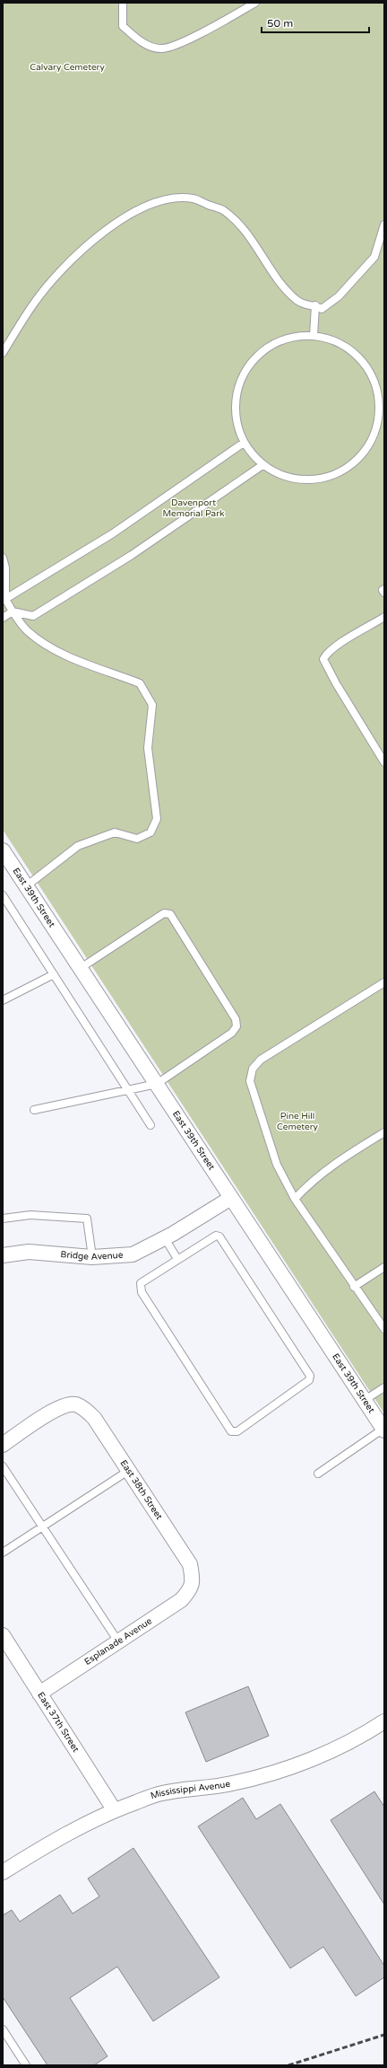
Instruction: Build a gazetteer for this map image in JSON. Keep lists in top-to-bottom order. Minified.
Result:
{"streets":{"street":["East 39th Street","Bridge Avenue","East 38th Street","Esplanade Avenue","East 37th Street","Mississippi Avenue"]},"crossings":[["East 39th Street","Bridge Avenue"],["East 38th Street","Esplanade Avenue"],["Esplanade Avenue","East 37th Street"],["East 37th Street","Mississippi Avenue"]],"parks":["Calvary Cemetery","Davenport Memorial Park","Pine Hill Cemetery"],"scale_bar":"50 m"}
